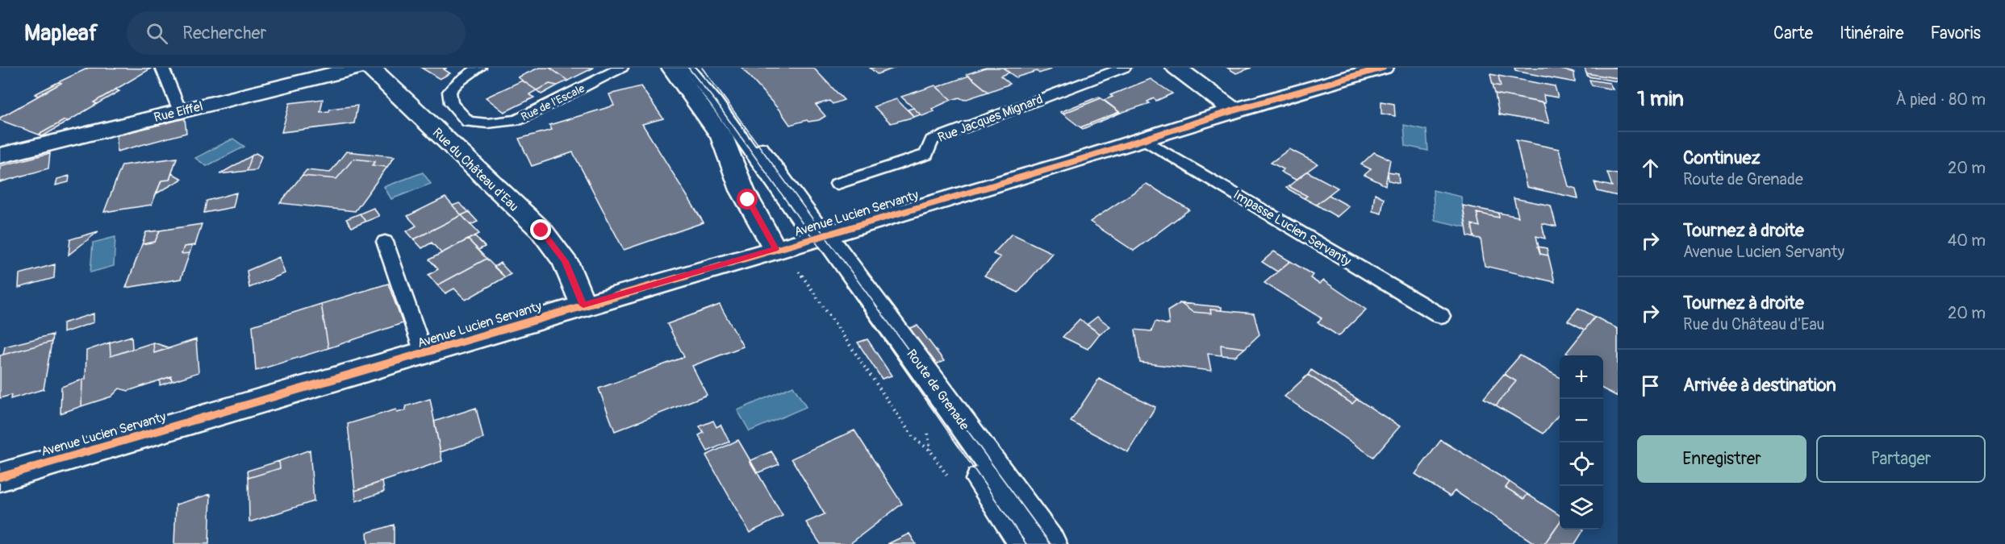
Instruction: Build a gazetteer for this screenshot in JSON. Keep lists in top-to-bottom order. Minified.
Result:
{"streets":{"street":["Rue Eiffel","Rue du Château d'Eau","Avenue Lucien Servanty","Route de Grenade"],"lane":["Rue de l'Escale","Rue Jacques Mignard","Impasse Lucien Servanty"]},"crossings":[["Rue du Château d'Eau","Avenue Lucien Servanty"],["Avenue Lucien Servanty","Impasse Lucien Servanty"],["Avenue Lucien Servanty","Route de Grenade"]],"page":{"header":"Mapleaf","search":"Rechercher","nav":["Carte","Itinéraire","Favoris"],"heading":["1 min","À pied · 80 m"],"list":[["Continuez","Route de Grenade","20 m"],["Tournez à droite","Avenue Lucien Servanty","40 m"],["Tournez à droite","Rue du Château d'Eau","20 m"],"Arrivée à destination"],"map_buttons":["+","−"],"buttons":["Enregistrer","Partager"]}}
